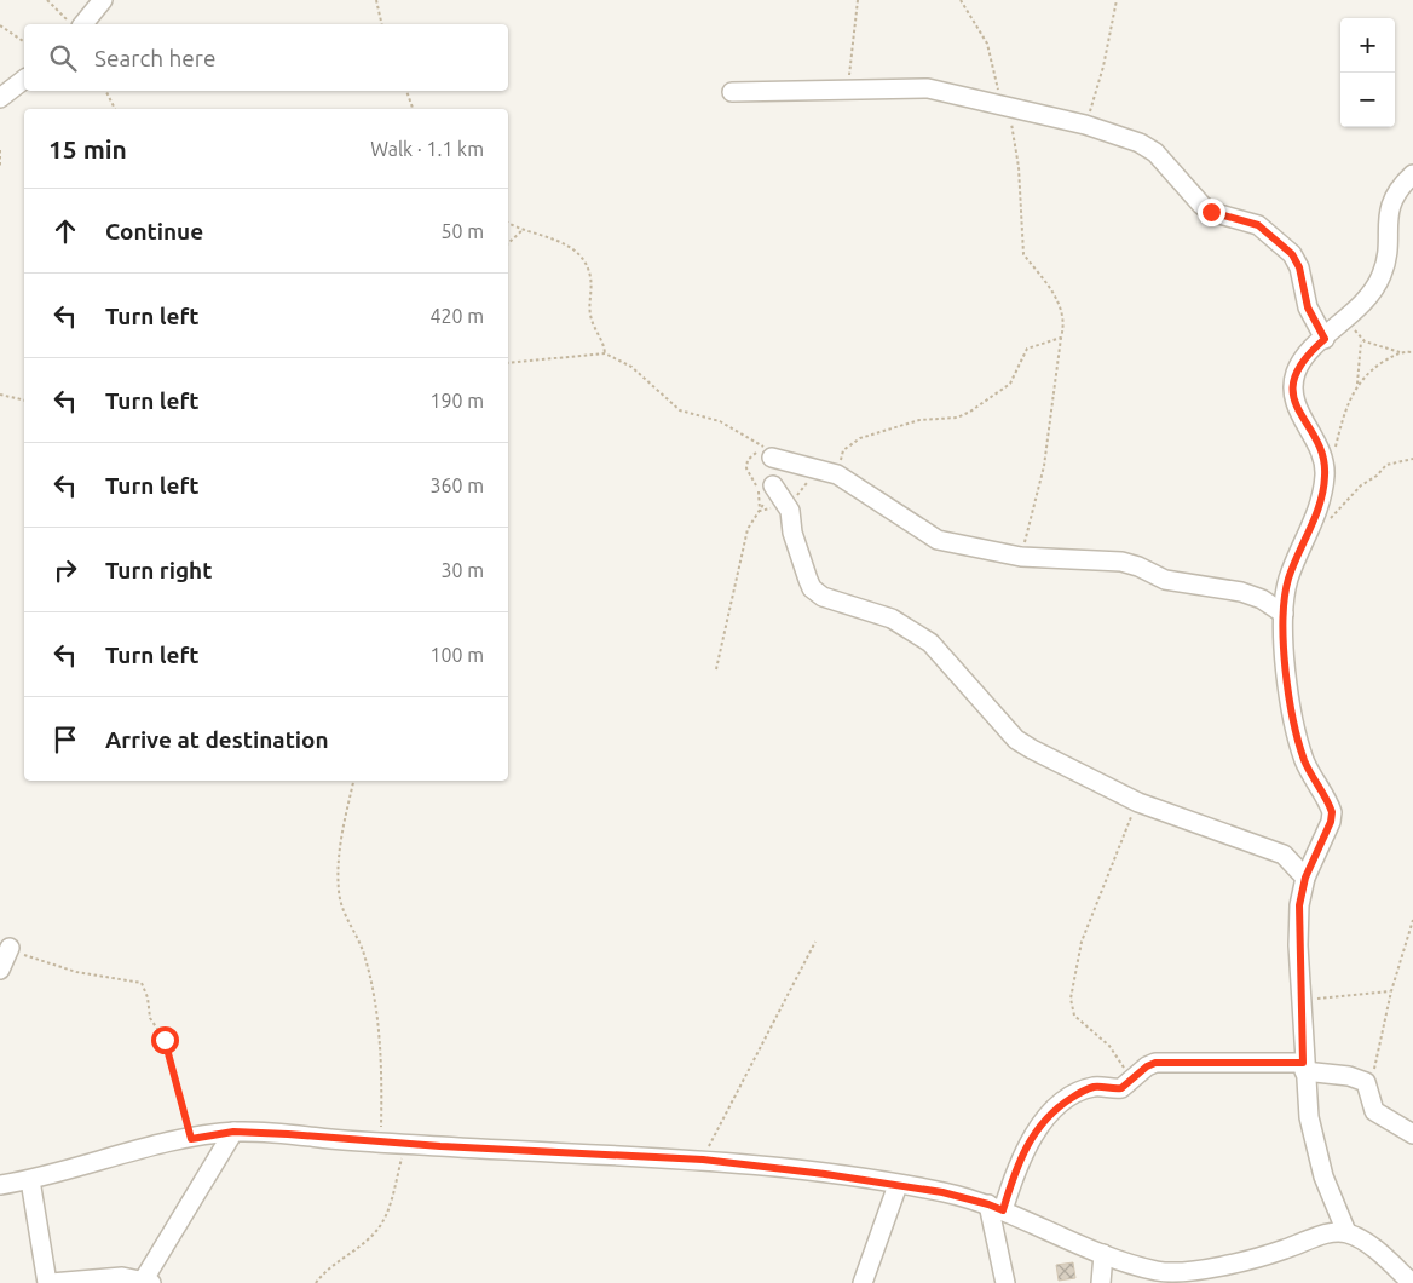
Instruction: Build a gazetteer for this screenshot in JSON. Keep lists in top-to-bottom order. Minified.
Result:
{"page":{"map_buttons":["+","−"],"search":"Search here","heading":["15 min","Walk · 1.1 km"],"list":[["Continue","50 m"],["Turn left","420 m"],["Turn left","190 m"],["Turn left","360 m"],["Turn right","30 m"],["Turn left","100 m"],"Arrive at destination"]}}
